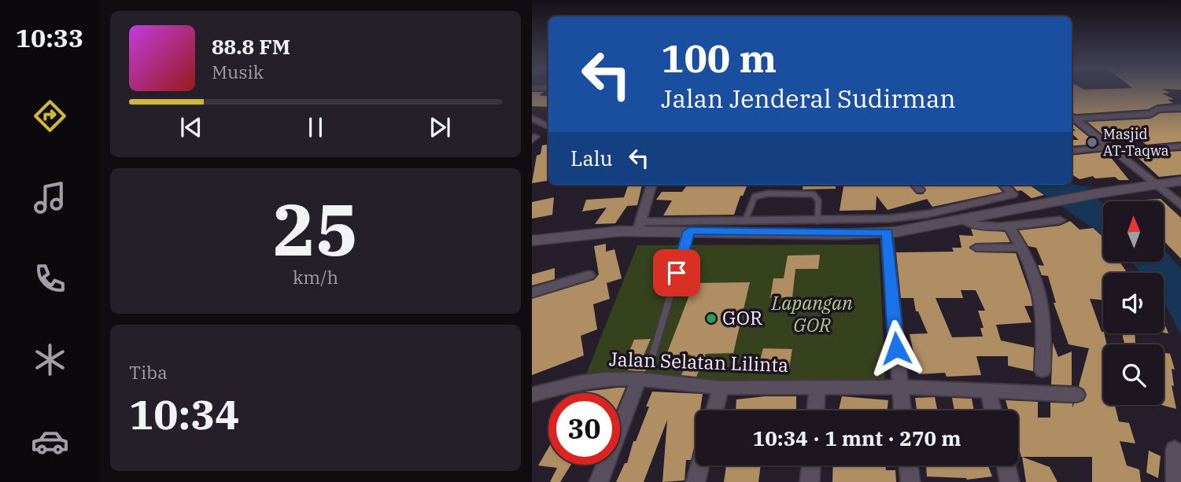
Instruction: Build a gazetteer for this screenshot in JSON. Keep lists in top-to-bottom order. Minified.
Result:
{"streets":{"street":["Jalan Selatan Lilinta"]},"parks":["Lapangan GOR"],"places":["Masjid AT-Taqwa","GOR"],"north":"top","page":{"tabs":"10:33","turn":["100 m","Jalan Jenderal Sudirman"],"song":["88.8 FM","Musik"],"then":"Lalu","tile":[["25","km/h"],["Tiba","10:34"]],"limit":"30","trip":"10:34 · 1 mnt · 270 m"}}
